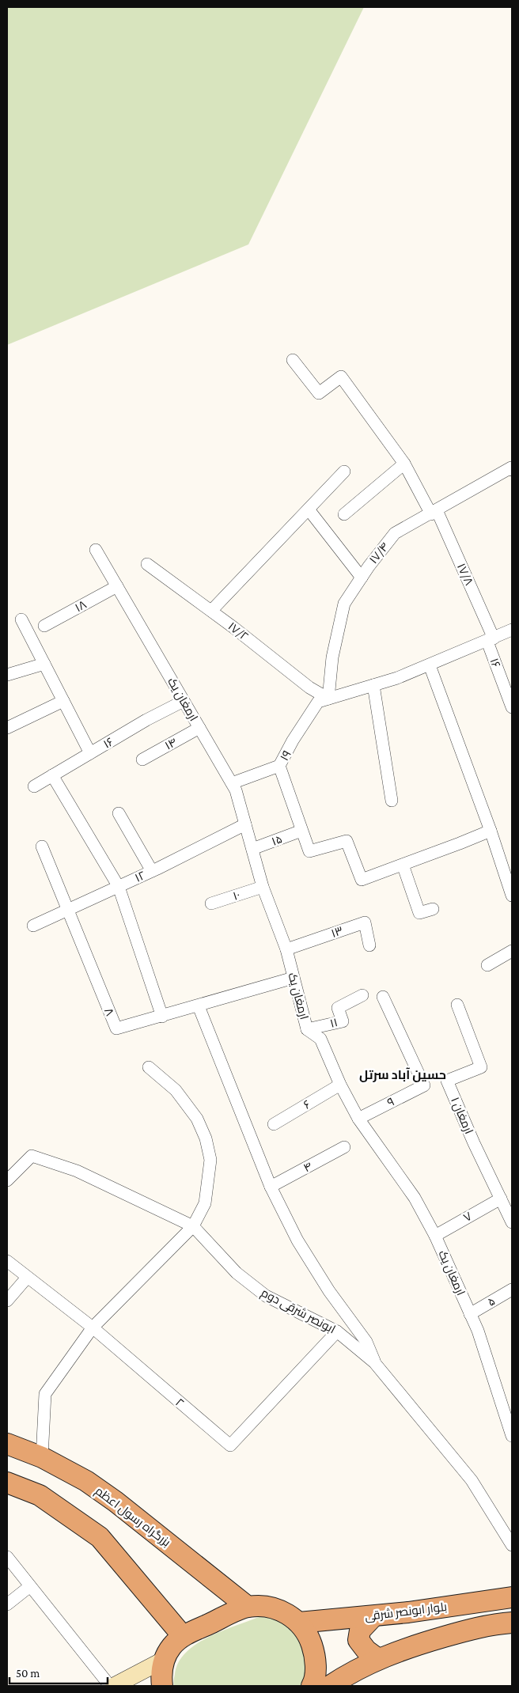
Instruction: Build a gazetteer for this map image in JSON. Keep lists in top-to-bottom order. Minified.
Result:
{"streets":{"highway":["بزرگراه رسول اعظم","بلوار ابونصر شرقی"],"street":["۱۷/۴","۱۷/۸","۱۸","۱۷/۲","۱۶","ارمغان یک","۱۴","۱۹","۱۵","۱۲","۱۰","۱۳","۸","۱۱","۹","۶","ارمغان ۱","۴","۷","۵","ابونصر شرقی دوم","۲"]},"crossings":[["۱۷/۴","۱۷/۸"],["۱۷/۴","۱۷/۲"],["۱۷/۴","۱۹"],["۱۷/۸","۱۶"],["۱۸","ارمغان یک"],["۱۷/۲","۱۹"],["۱۶","ارمغان یک"],["ارمغان یک","۱۴"],["ارمغان یک","۱۹"],["ارمغان یک","۱۵"],["ارمغان یک","۱۲"],["ارمغان یک","۱۰"],["ارمغان یک","۱۳"],["ارمغان یک","۸"],["ارمغان یک","۱۱"],["ارمغان یک","۹"],["ارمغان یک","۶"],["ارمغان یک","۷"],["ارمغان یک","۵"],["۱۲","۸"],["ارمغان ۱","۷"],["ابونصر شرقی دوم","۲"]],"districts":["حسین آباد سرتل"],"scale_bar":"50 m"}
